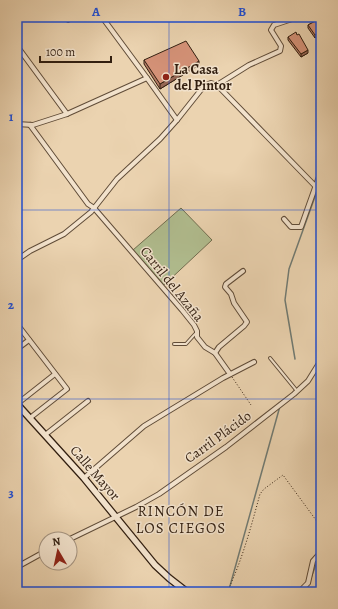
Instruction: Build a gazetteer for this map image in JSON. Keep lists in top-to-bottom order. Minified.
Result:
{"streets":{"main road":["Calle Mayor"],"street":["Carril del Azaña","Carril Plácido"]},"crossings":[["Carril Plácido","Calle Mayor"]],"districts":["RINCÓN DE LOS CIEGOS"],"places":["La Casa del Pintor"],"scale_bar":"100 m","north":"top","grid":{"columns":["A","B"],"rows":["1","2","3"]}}
